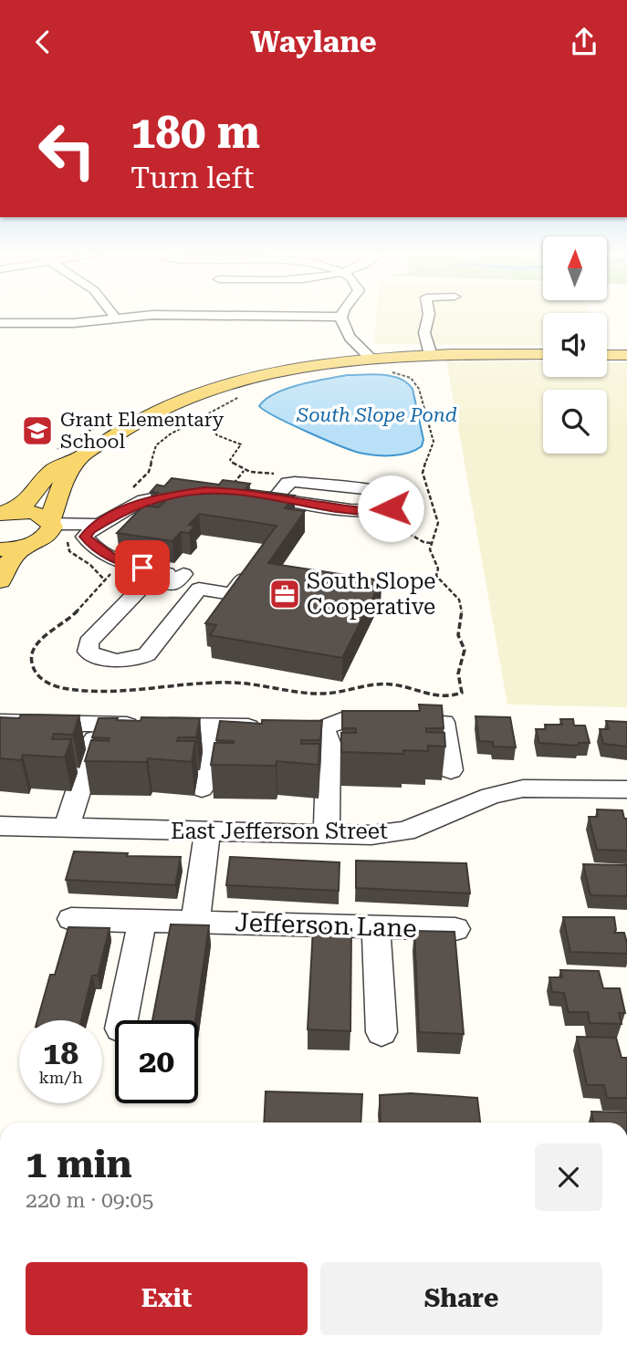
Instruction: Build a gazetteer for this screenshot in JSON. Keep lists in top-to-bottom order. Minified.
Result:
{"streets":{"street":["East Jefferson Street","Jefferson Lane"]},"water":["South Slope Pond"],"places":{"school or university":["Grant Elementary School"],"office":["South Slope Cooperative"]},"north":"top","page":{"header":"Waylane","turn":["180 m","Turn left"],"speed":"18 km/h","limit":"20","heading":["1 min","220 m · 09:05"],"buttons":["Exit","Share"]}}
